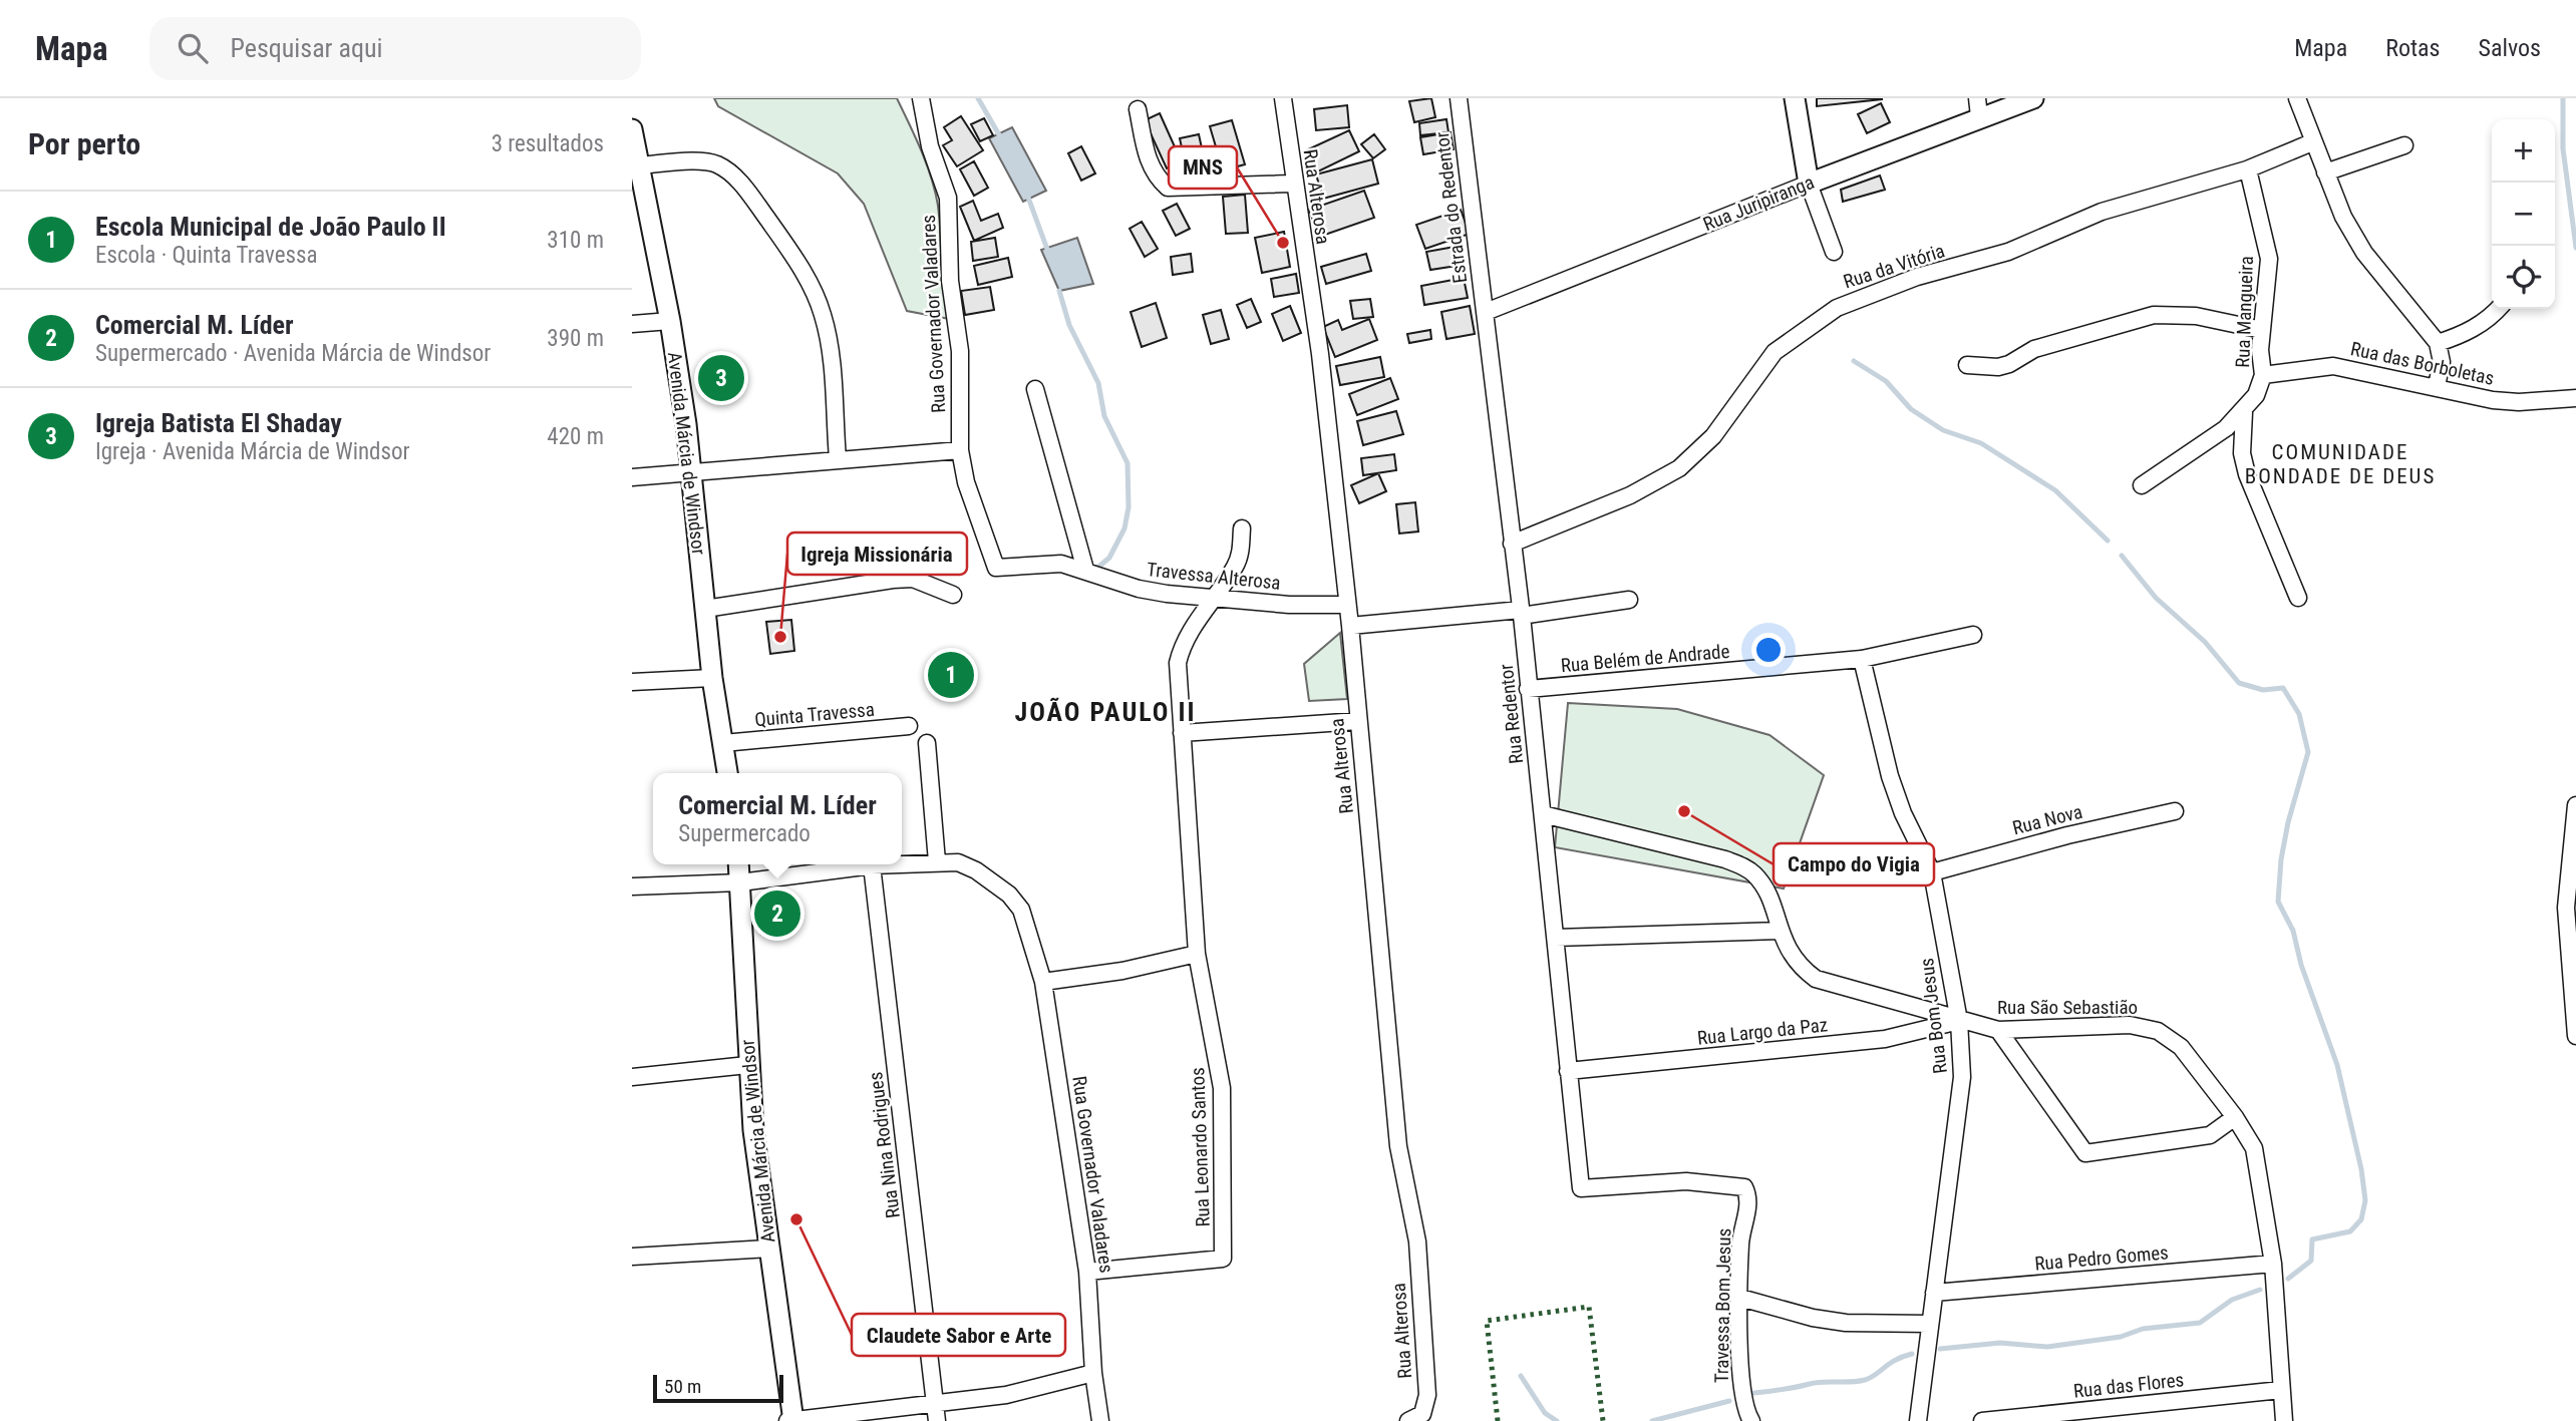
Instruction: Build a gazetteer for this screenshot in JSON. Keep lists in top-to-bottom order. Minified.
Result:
{"streets":{"street":["Rua Alterosa","Rua Juripiranga","Estrada do Redentor","Rua da Vitória","Rua Mangueira","Rua Governador Valadares","Rua das Borboletas","Avenida Márcia de Windsor","Travessa Alterosa","Rua Belém de Andrade","Quinta Travessa","Rua Redentor","Rua Nova","Rua São Sebastião","Rua Bom Jesus","Rua Largo da Paz","Rua Nina Rodrigues","Rua Leonardo Santos","Rua Pedro Gomes","Travessa Bom Jesus","Rua das Flores"]},"crossings":[["Rua Alterosa","Travessa Alterosa"],["Rua Juripiranga","Estrada do Redentor"],["Rua Juripiranga","Rua Redentor"],["Estrada do Redentor","Rua Redentor"],["Rua da Vitória","Rua Mangueira"],["Rua da Vitória","Rua Redentor"],["Rua Mangueira","Rua das Borboletas"],["Rua Governador Valadares","Avenida Márcia de Windsor"],["Rua Governador Valadares","Travessa Alterosa"],["Rua Governador Valadares","Rua Nina Rodrigues"],["Rua Governador Valadares","Rua Leonardo Santos"],["Avenida Márcia de Windsor","Quinta Travessa"],["Travessa Alterosa","Rua Leonardo Santos"],["Rua Belém de Andrade","Rua Redentor"],["Rua Belém de Andrade","Rua Bom Jesus"],["Rua Redentor","Rua São Sebastião"],["Rua Redentor","Rua Largo da Paz"],["Rua Redentor","Travessa Bom Jesus"],["Rua Nova","Rua Bom Jesus"],["Rua São Sebastião","Rua Bom Jesus"],["Rua São Sebastião","Rua Largo da Paz"],["Rua São Sebastião","Rua Pedro Gomes"],["Rua São Sebastião","Rua das Flores"],["Rua Bom Jesus","Rua Largo da Paz"],["Rua Bom Jesus","Rua Pedro Gomes"]],"districts":["COMUNIDADE BONDADE DE DEUS","JOÃO PAULO II"],"places":["MNS","Igreja Missionária","Campo do Vigia","Claudete Sabor e Arte"],"scale_bar":"50 m","page":{"header":"Mapa","search":"Pesquisar aqui","nav":["Mapa","Rotas","Salvos"],"heading":["Por perto","3 resultados"],"map_buttons":["+","−"],"list":[{"mark":"1","name":"Escola Municipal de João Paulo II","note":"Escola · Quinta Travessa","value":"310 m"},{"mark":"2","name":"Comercial M. Líder","note":"Supermercado · Avenida Márcia de Windsor","value":"390 m"},{"mark":"3","name":"Igreja Batista El Shaday","note":"Igreja · Avenida Márcia de Windsor","value":"420 m"}],"pins":["3","1","2"],"popup":["Comercial M. Líder","Supermercado"],"scale":"50 m"}}
